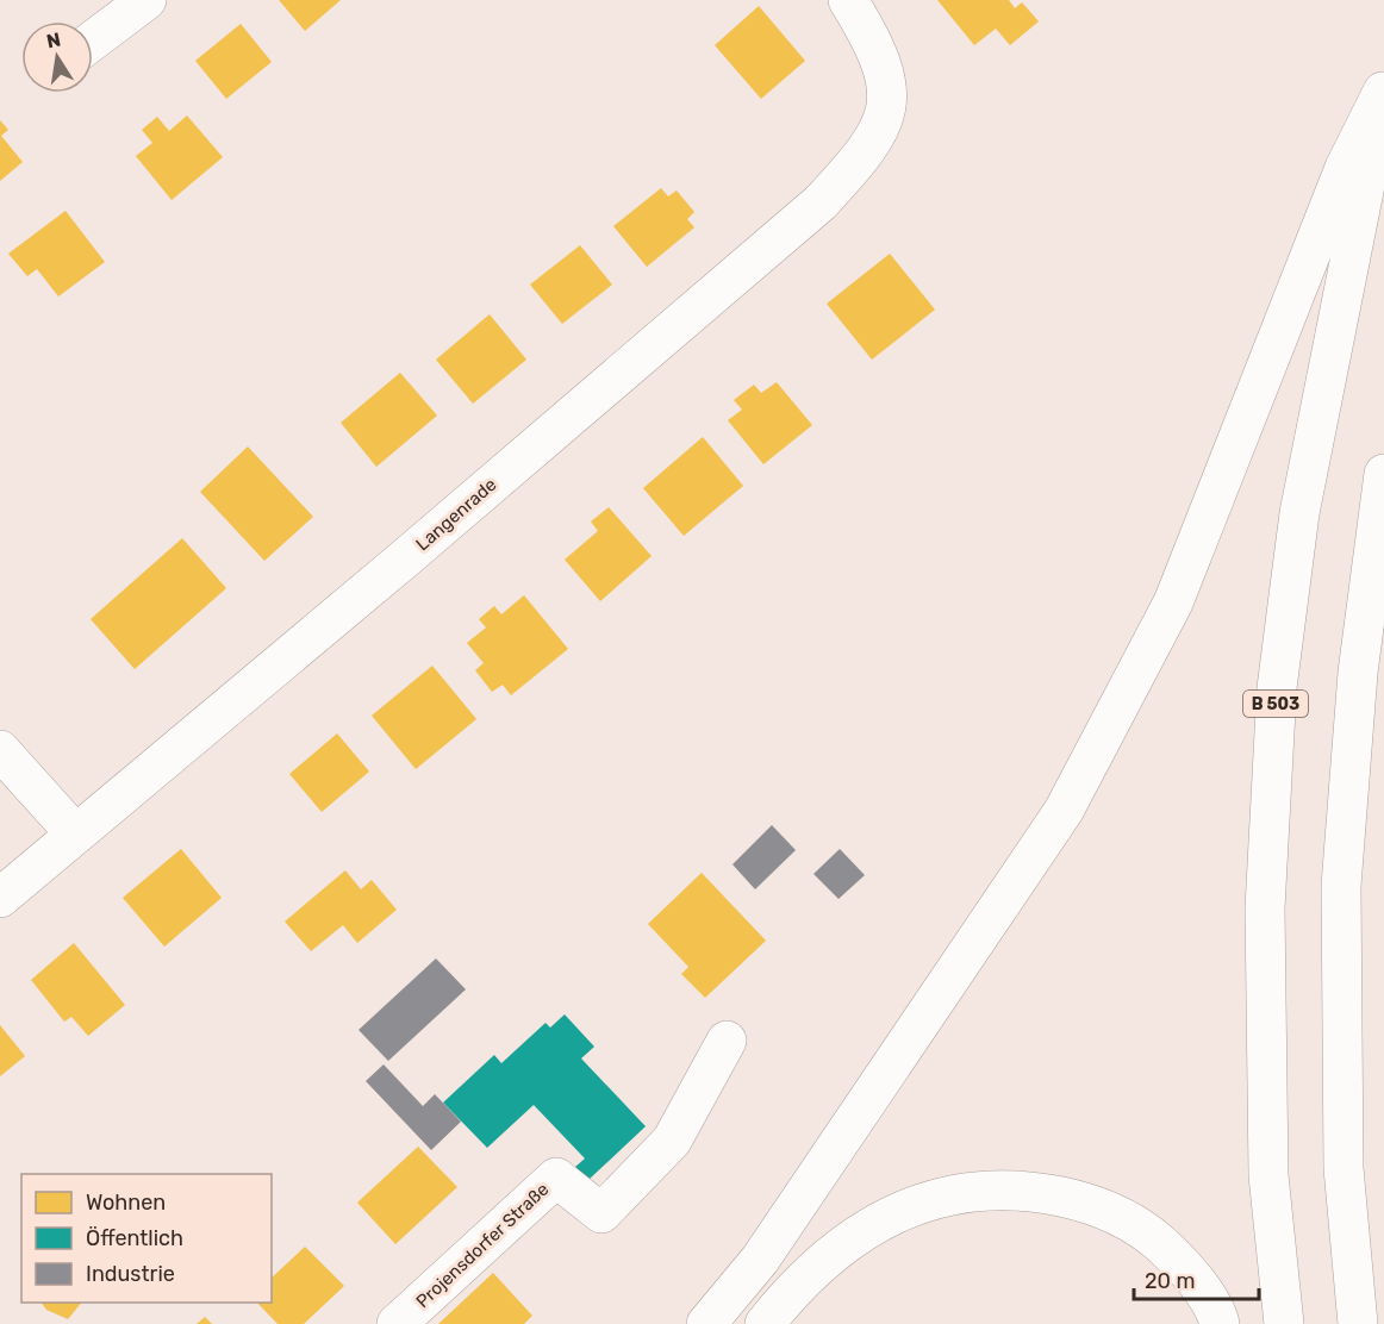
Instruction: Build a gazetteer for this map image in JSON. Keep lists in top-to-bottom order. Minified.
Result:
{"streets":{"main road":["Langenrade","B 503","Projensdorfer Straße"]},"legend":["Wohnen","Öffentlich","Industrie"],"scale_bar":"20 m","north":"top"}
